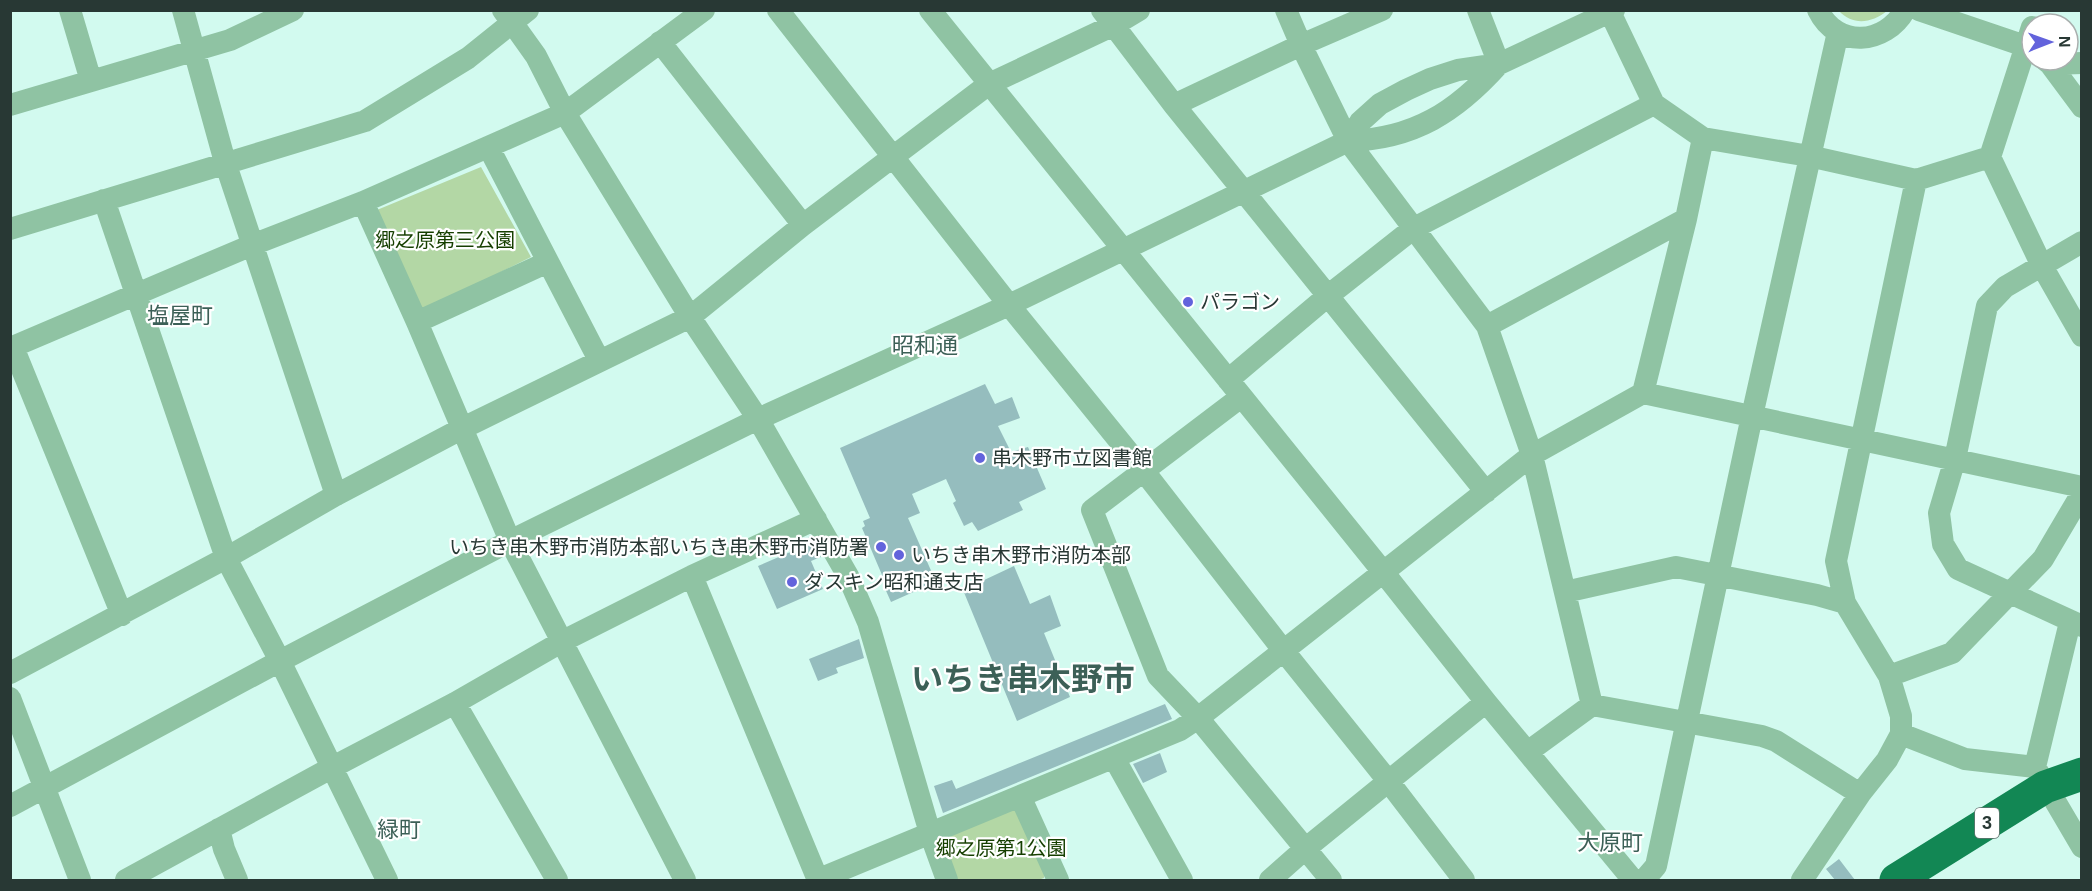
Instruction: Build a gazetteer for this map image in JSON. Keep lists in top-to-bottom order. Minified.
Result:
{"streets":{"highway":["3"]},"districts":["塩屋町","昭和通","いちき串木野市","緑町","大原町"],"parks":["郷之原第三公園","郷之原第1公園"],"places":["パラゴン","串木野市立図書館","いちき串木野市消防本部いちき串木野市消防署","いちき串木野市消防本部","ダスキン昭和通支店"],"north":"right"}
